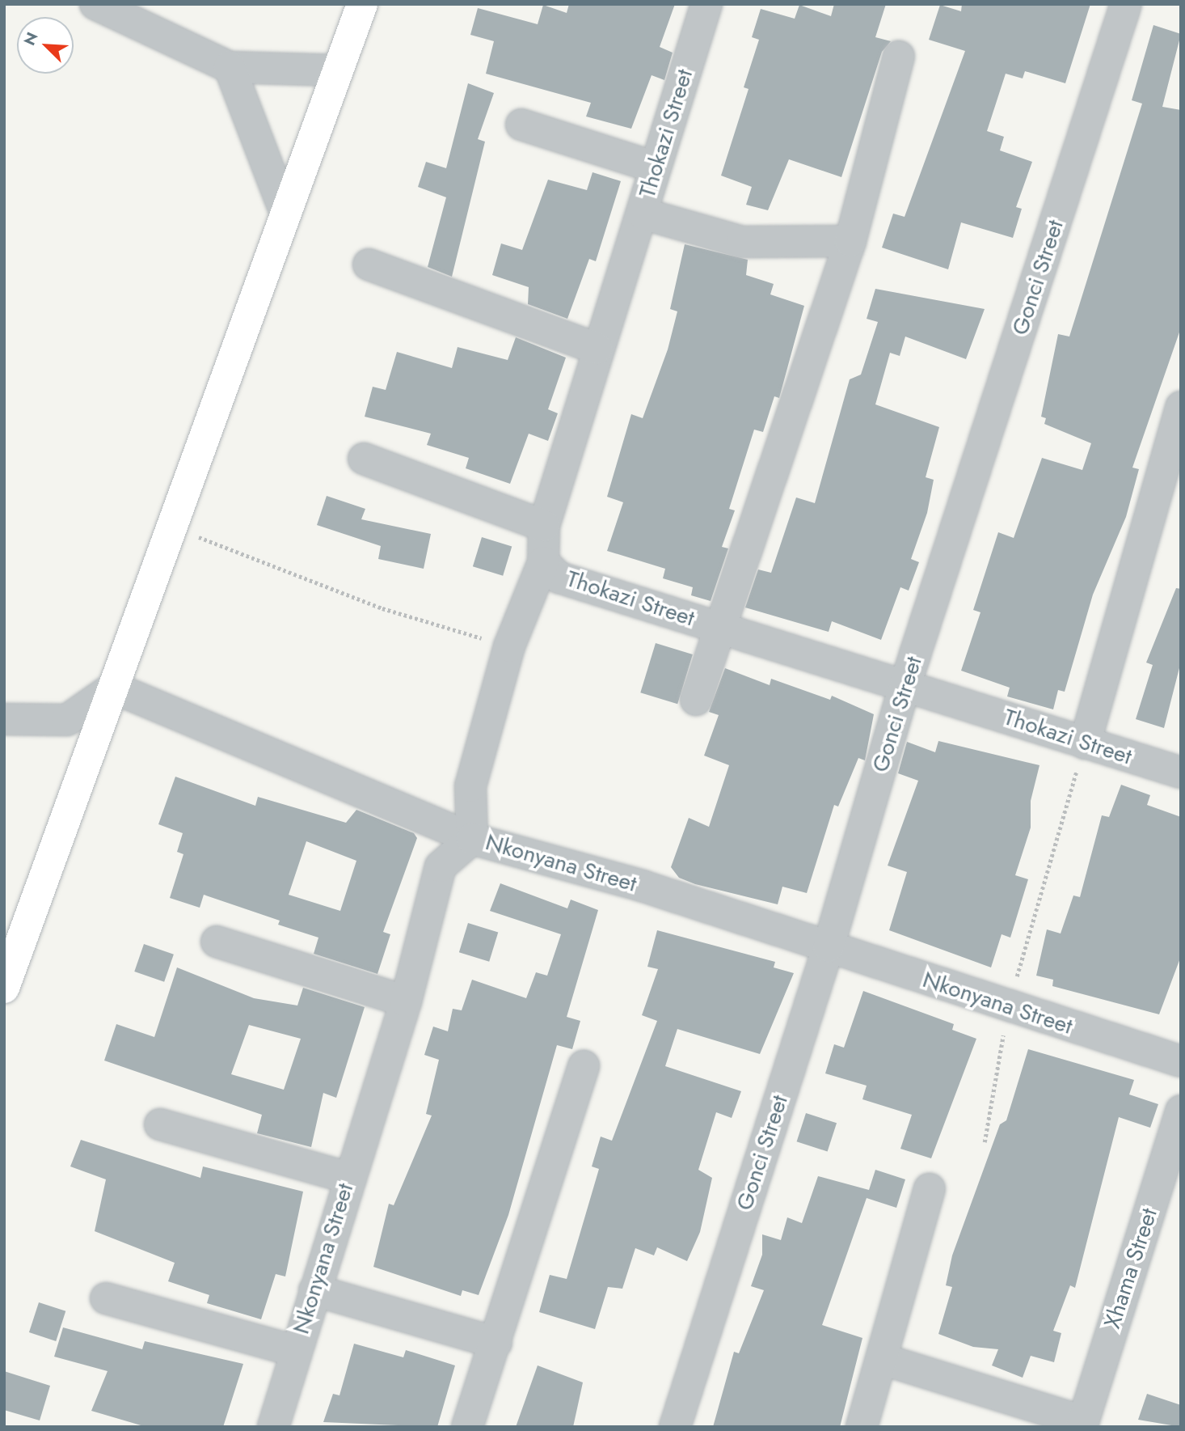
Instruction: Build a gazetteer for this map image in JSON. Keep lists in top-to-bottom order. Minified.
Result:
{"streets":{"street":["Thokazi Street","Gonci Street","Nkonyana Street","Xhama Street"]},"crossings":[["Thokazi Street","Gonci Street"],["Gonci Street","Nkonyana Street"]],"north":"top left"}
